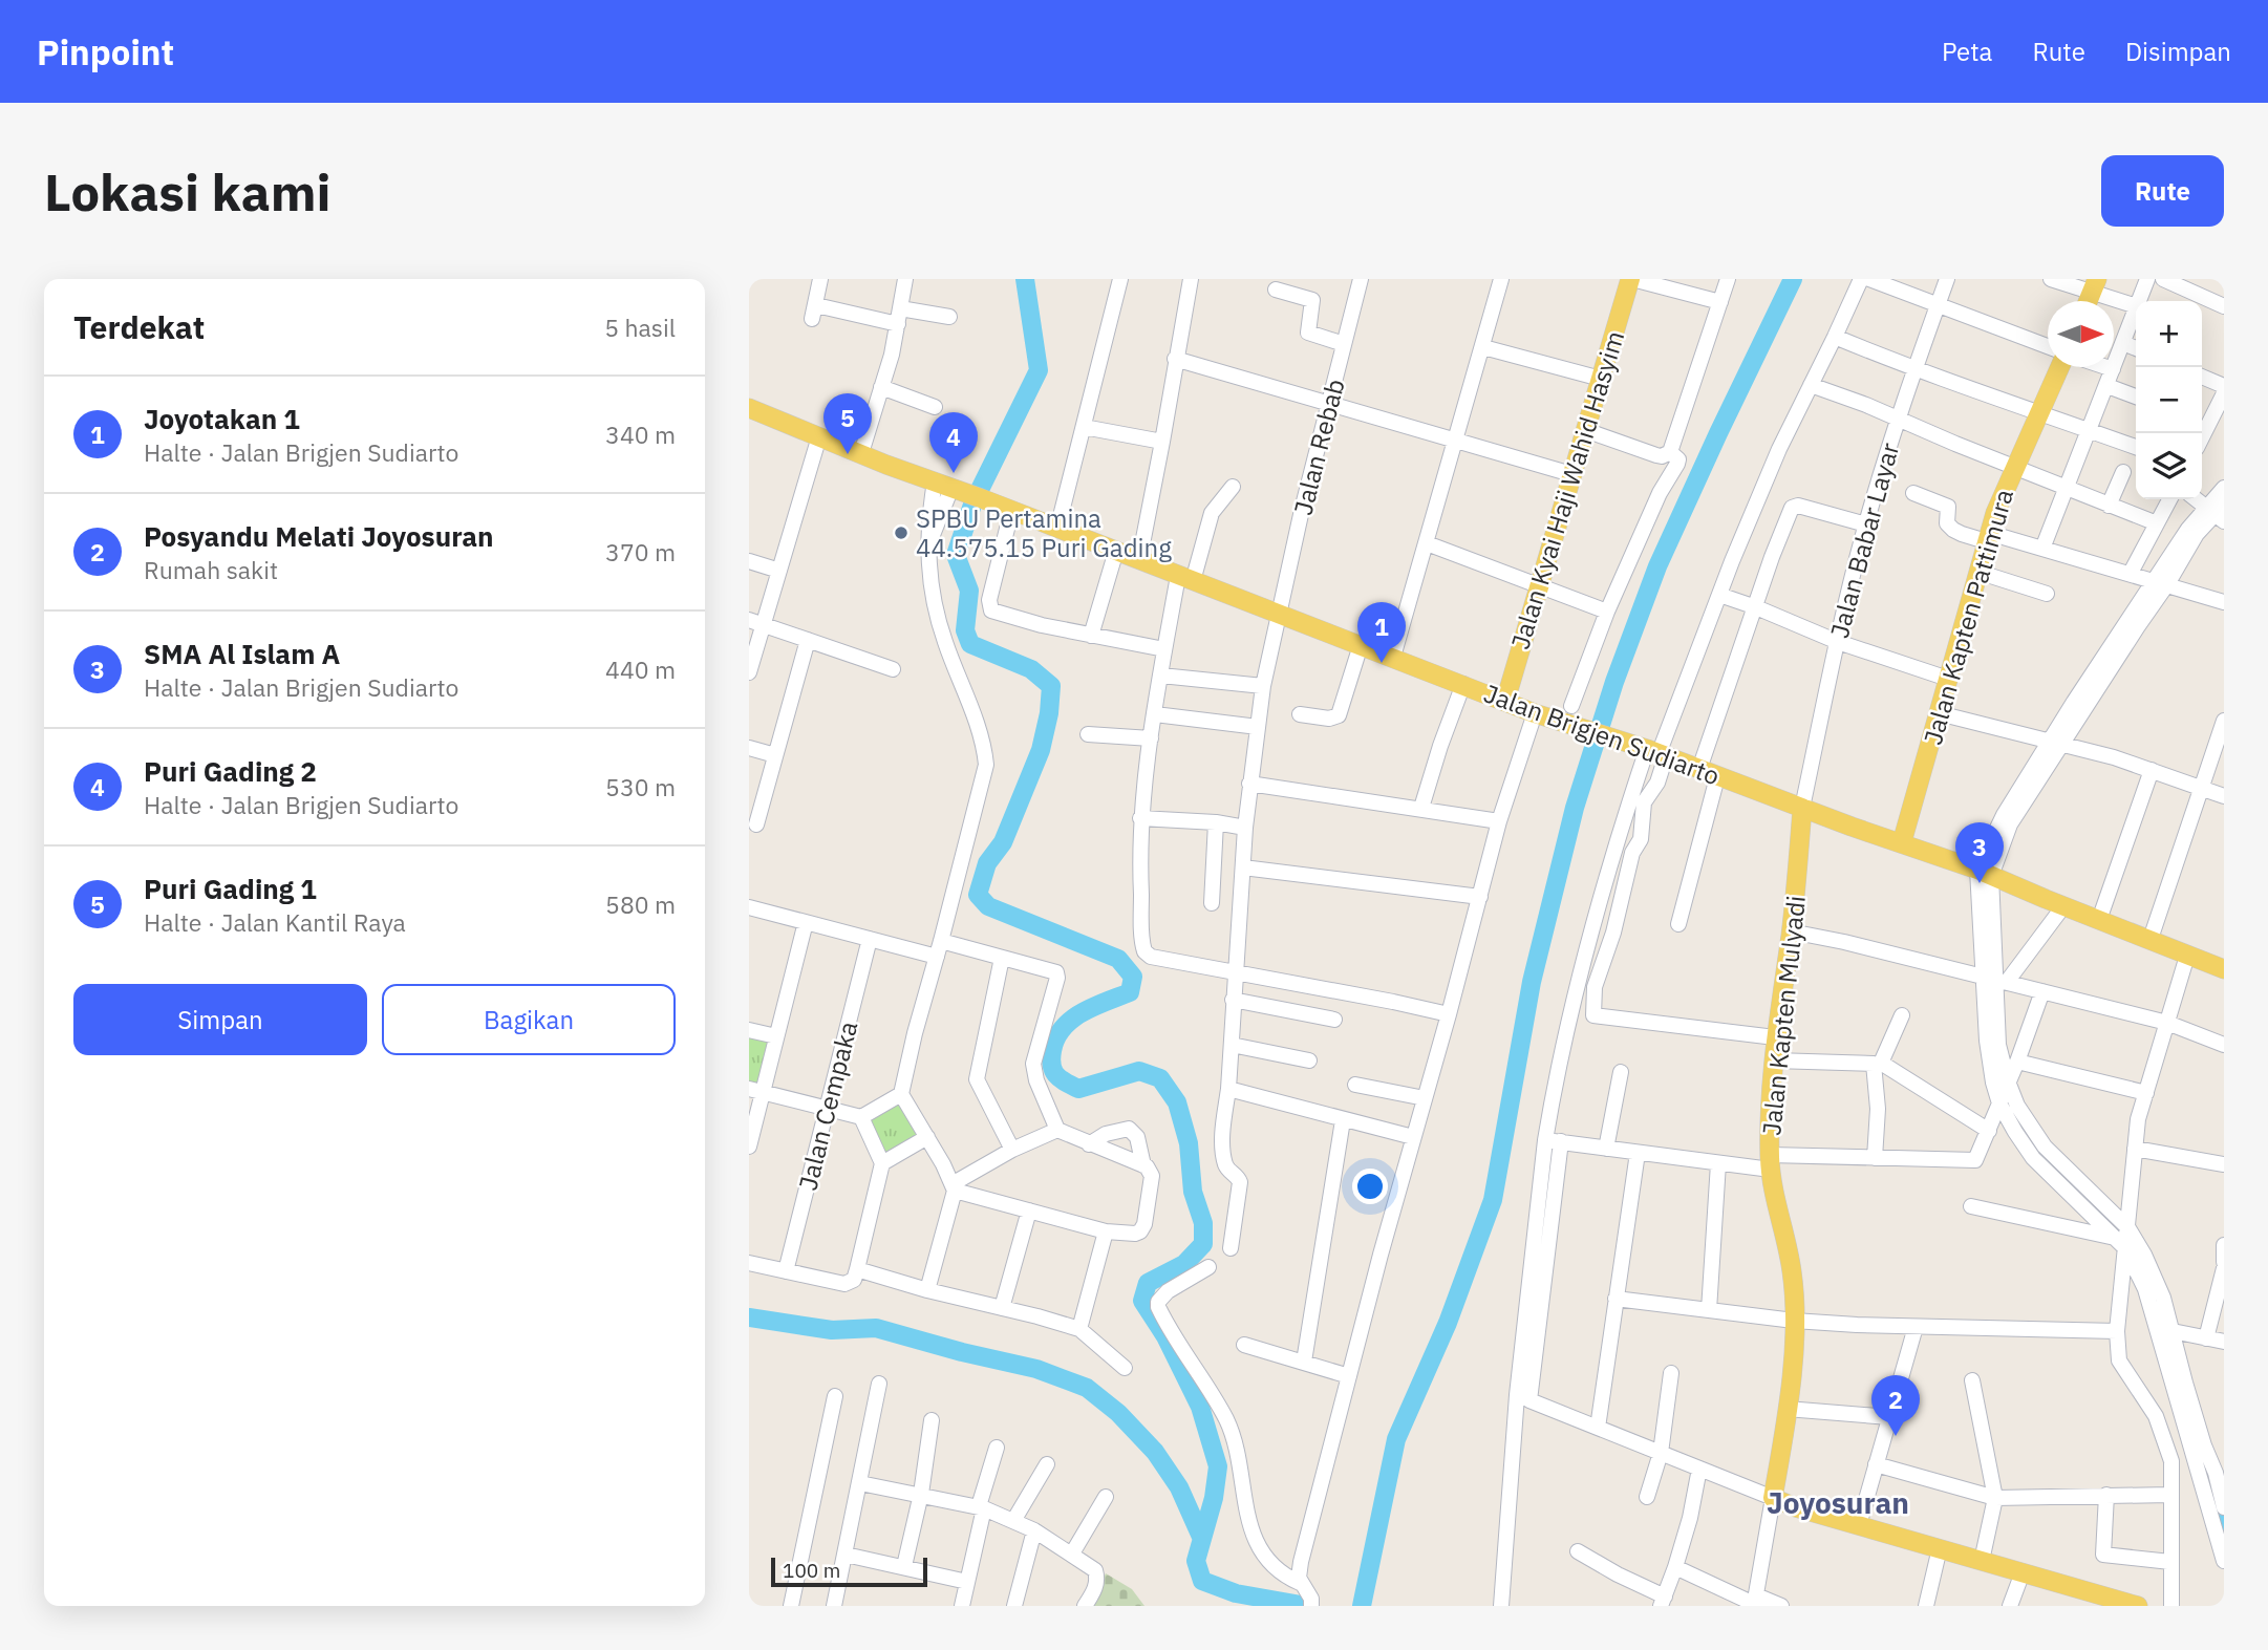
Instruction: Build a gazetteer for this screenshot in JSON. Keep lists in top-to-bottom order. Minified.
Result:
{"streets":{"main road":["Jalan Kyai Haji Wahid Hasyim","Jalan Kapten Pattimura","Jalan Brigjen Sudiarto","Jalan Kapten Mulyadi"],"street":["Jalan Rebab","Jalan Babar Layar","Jalan Cempaka"]},"crossings":[["Jalan Rebab","Jalan Brigjen Sudiarto"],["Jalan Kyai Haji Wahid Hasyim","Jalan Brigjen Sudiarto"],["Jalan Babar Layar","Jalan Brigjen Sudiarto"],["Jalan Babar Layar","Jalan Kapten Mulyadi"],["Jalan Kapten Pattimura","Jalan Brigjen Sudiarto"],["Jalan Brigjen Sudiarto","Jalan Kapten Mulyadi"]],"districts":["Joyosuran"],"places":["SPBU Pertamina 44.575.15 Puri Gading"],"scale_bar":"100 m","north":"right","page":{"header":"Pinpoint","nav":["Peta","Rute","Disimpan"],"buttons":["Rute",["Simpan","Bagikan"]],"title":"Lokasi kami","heading":["Terdekat","5 hasil"],"map_buttons":["+","−"],"list":[{"mark":"1","name":"Joyotakan 1","note":"Halte · Jalan Brigjen Sudiarto","value":"340 m"},{"mark":"2","name":"Posyandu Melati Joyosuran","note":"Rumah sakit","value":"370 m"},{"mark":"3","name":"SMA Al Islam A","note":"Halte · Jalan Brigjen Sudiarto","value":"440 m"},{"mark":"4","name":"Puri Gading 2","note":"Halte · Jalan Brigjen Sudiarto","value":"530 m"},{"mark":"5","name":"Puri Gading 1","note":"Halte · Jalan Kantil Raya","value":"580 m"}],"pins":["5","4","1","3","2"],"scale":"100 m"}}
